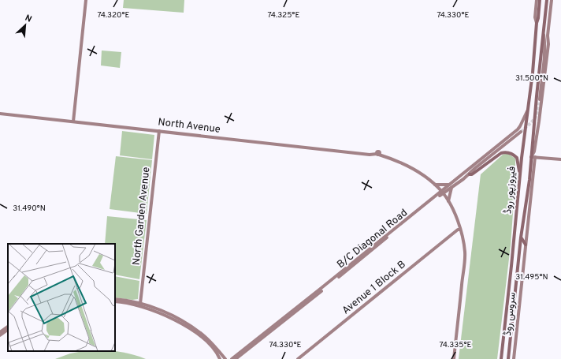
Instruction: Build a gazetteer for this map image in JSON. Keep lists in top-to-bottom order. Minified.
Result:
{"streets":{"main road":["فیروزپور روڈ"],"street":["North Avenue","North Garden Avenue","B/C Diagonal Road","Avenue 1 Block B","سروس روڈ"]},"crossings":[["North Avenue","North Garden Avenue"],["North Avenue","B/C Diagonal Road"],["North Avenue","Avenue 1 Block B"],["فیروزپور روڈ","سروس روڈ"]],"north":"top right","coordinates":["74.320°E","74.325°E","74.330°E","31.500°N","31.490°N","31.495°N","74.335°E"]}
